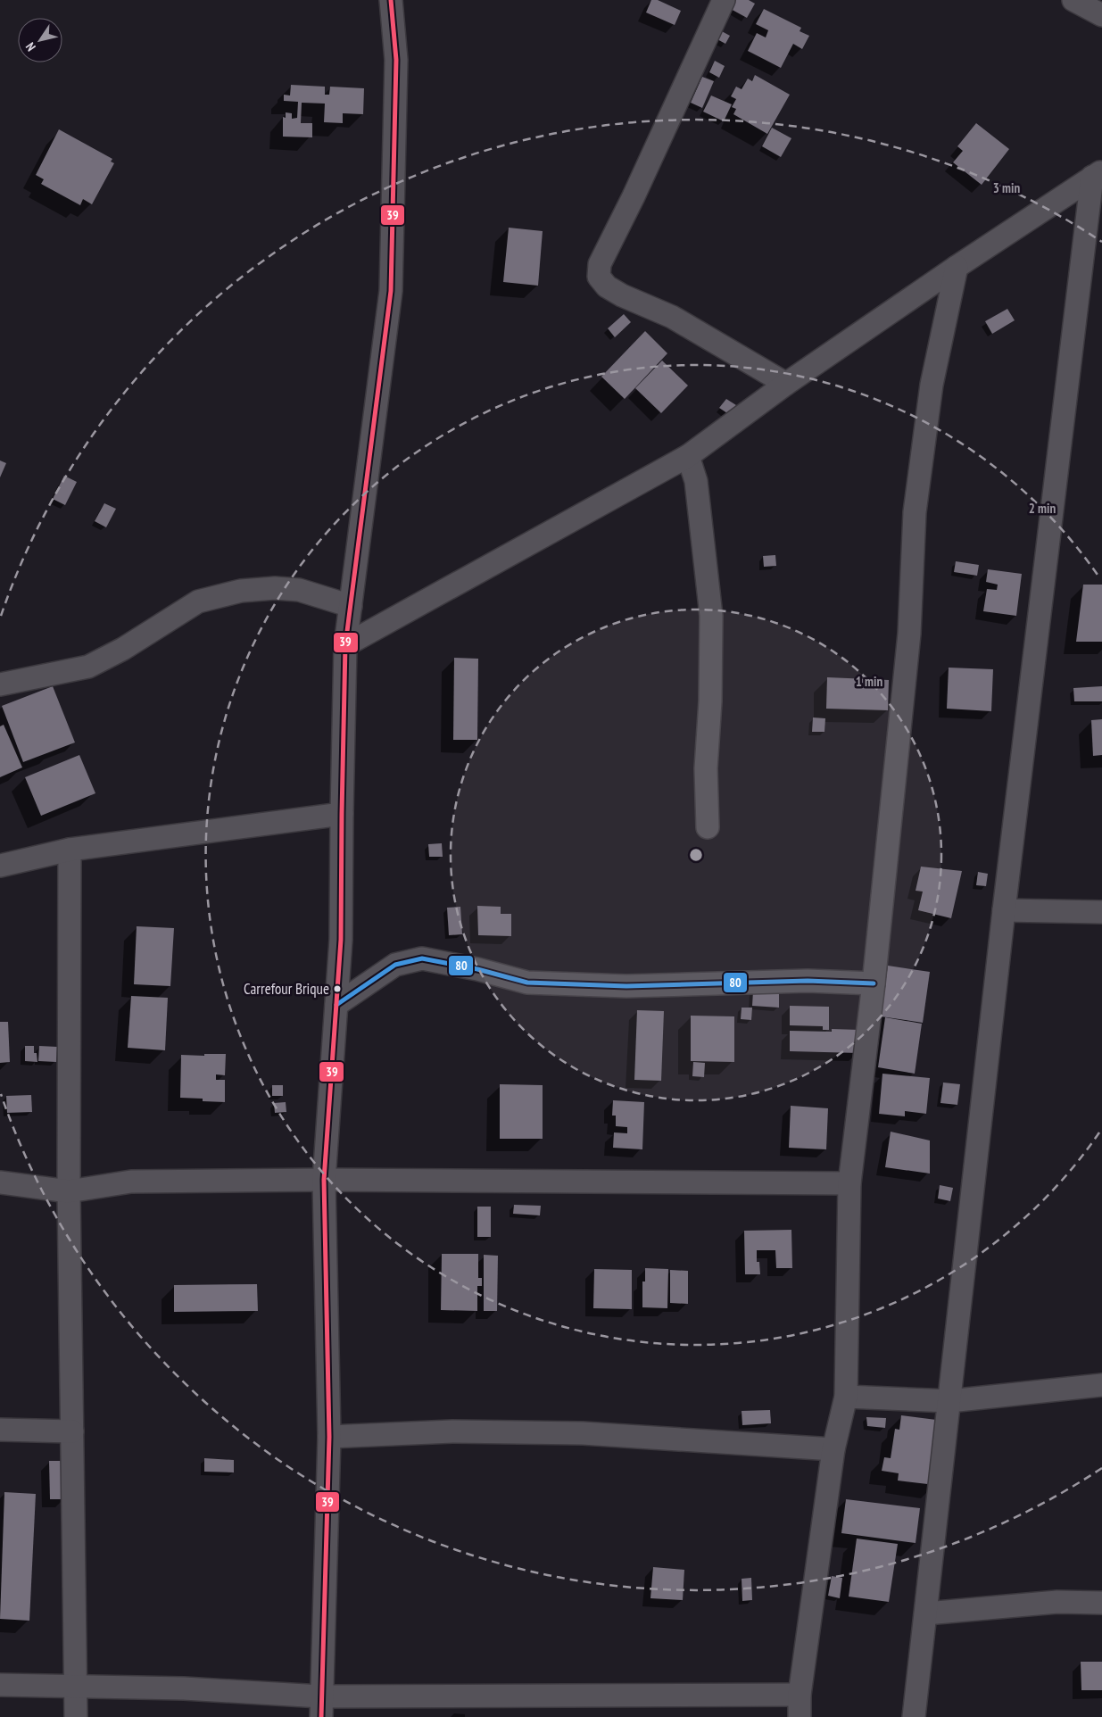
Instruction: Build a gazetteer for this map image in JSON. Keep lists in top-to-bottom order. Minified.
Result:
{"places":["Carrefour Brique"],"lines":["transit line 39","transit line 80"],"north":"bottom left","rings":["3 min","2 min","1 min"]}
